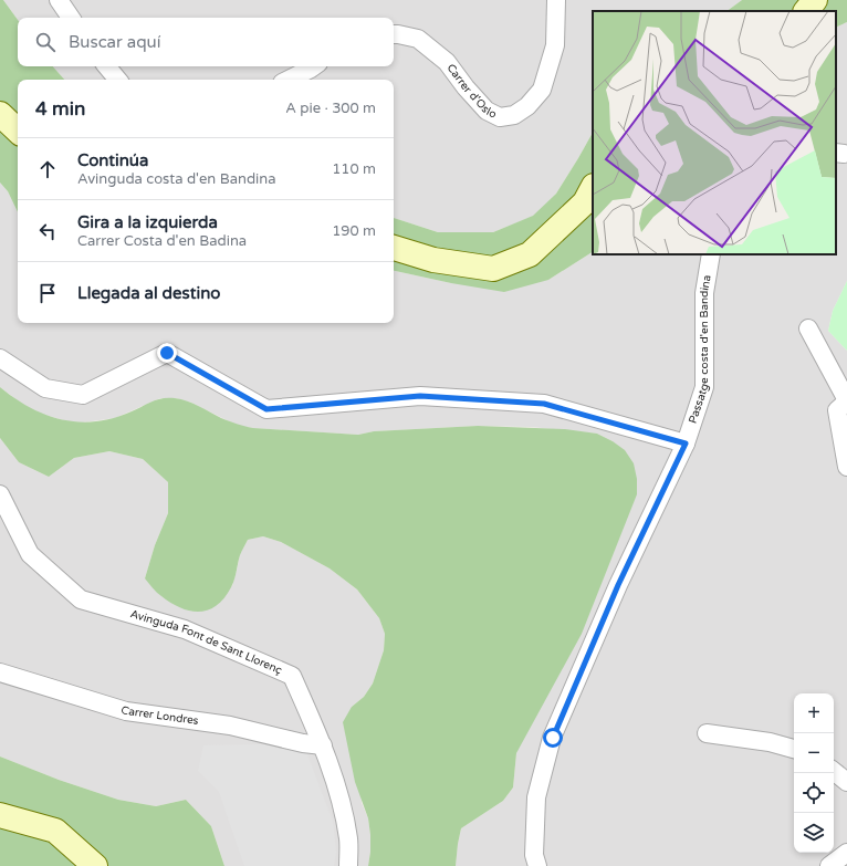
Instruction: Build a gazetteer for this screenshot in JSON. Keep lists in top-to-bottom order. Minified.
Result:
{"streets":{"street":["Carrer d'Oslo","Passatge costa d'en Bandina","Avinguda Font de Sant Llorenç","Carrer Londres"]},"crossings":[["Avinguda Font de Sant Llorenç","Carrer Londres"]],"page":{"search":"Buscar aquí","heading":["4 min","A pie · 300 m"],"list":[["Continúa","Avinguda costa d'en Bandina","110 m"],["Gira a la izquierda","Carrer Costa d'en Badina","190 m"],"Llegada al destino"],"map_buttons":["+","−"]}}
